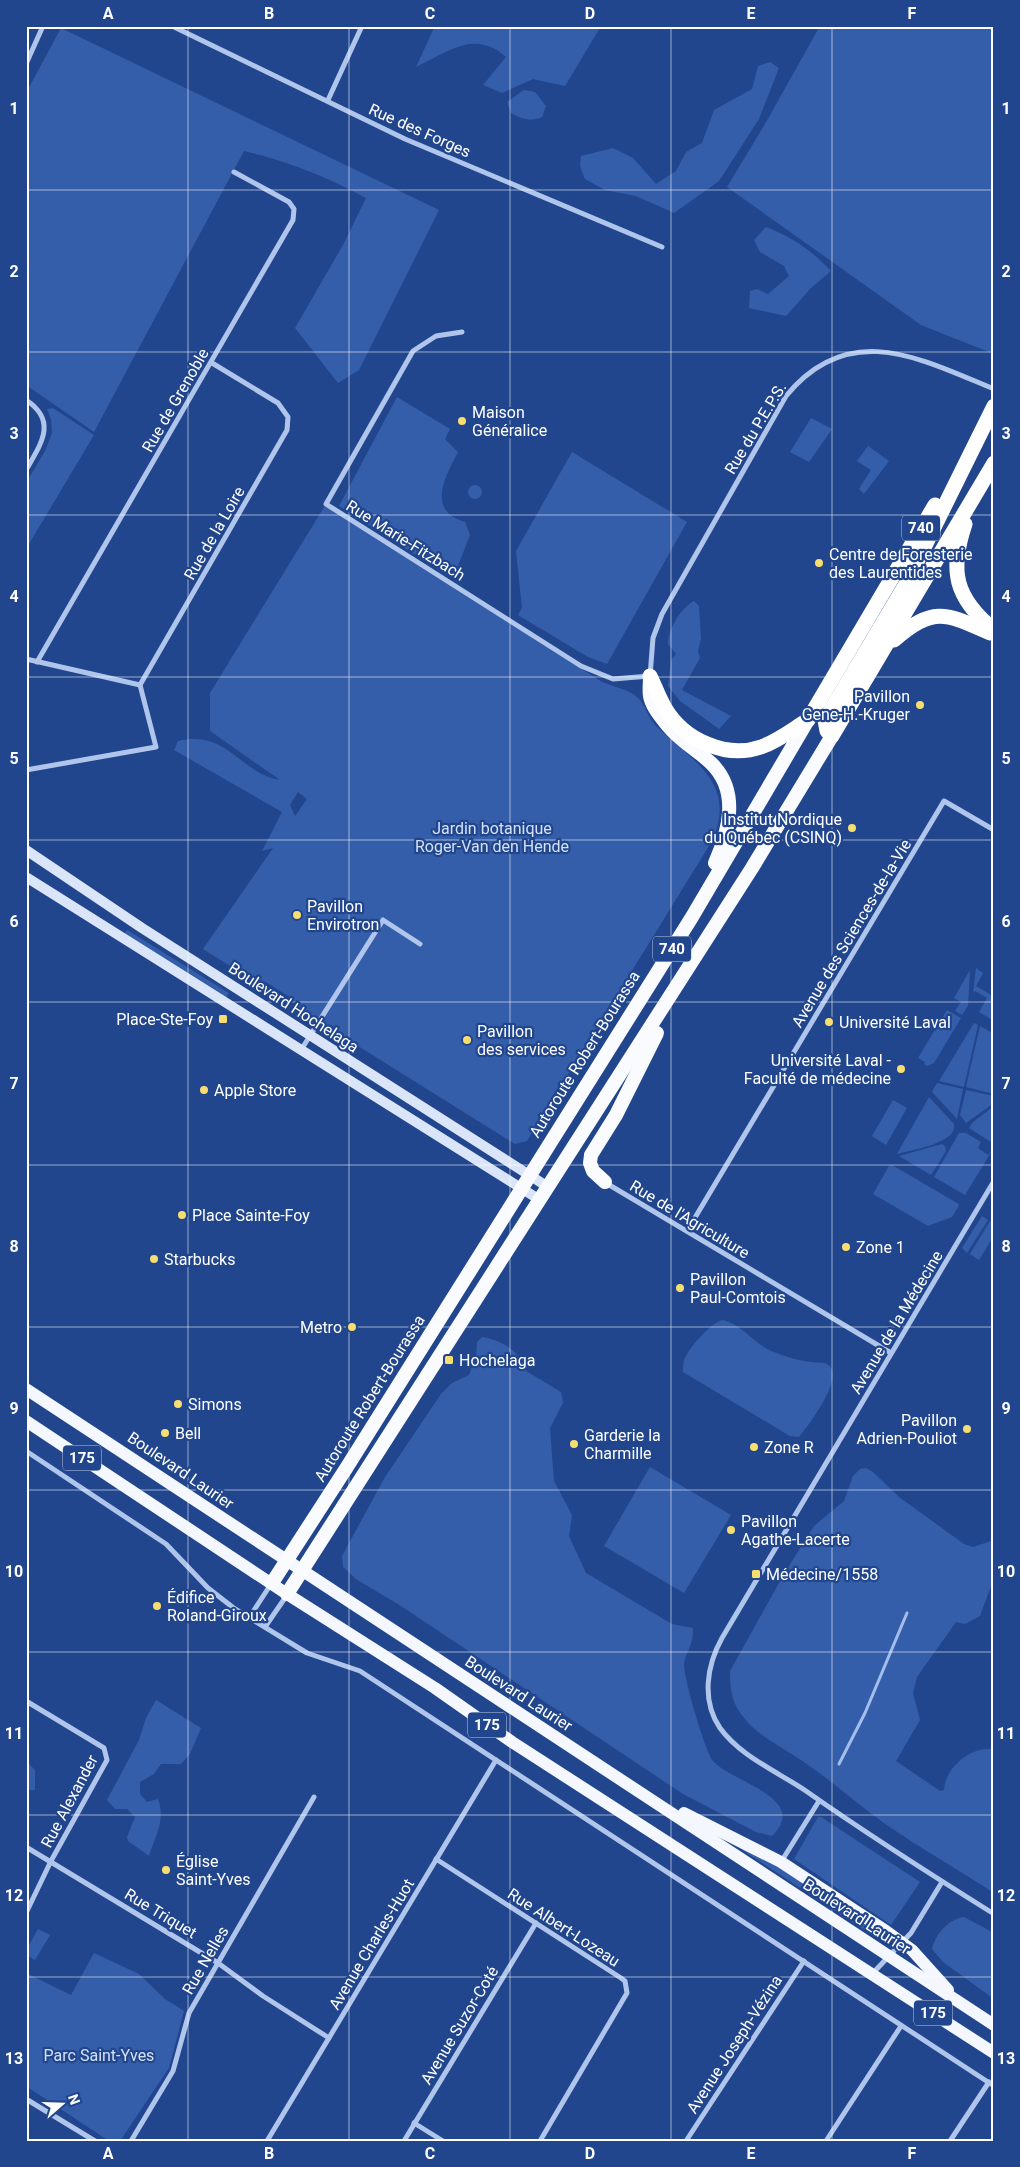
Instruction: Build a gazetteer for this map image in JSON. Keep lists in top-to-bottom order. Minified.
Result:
{"streets":{"highway":["740","Autoroute Robert-Bourassa"],"main road":["Boulevard Hochelaga","175","Boulevard Laurier"],"street":["Rue des Forges","Rue de Grenoble","Rue du P.E.P.S.","Rue de la Loire","Rue Marie-Fitzbach","Avenue des Sciences-de-la-Vie","Rue de l'Agriculture","Avenue de la Médecine","Rue Alexander","Rue Triquet","Rue Albert-Lozeau","Avenue Charles-Huot","Rue Nelles","Avenue Suzor-Coté","Avenue Joseph-Vézina"]},"crossings":[["Rue de Grenoble","Rue de la Loire"],["Rue du P.E.P.S.","Rue Marie-Fitzbach"],["740","Boulevard Hochelaga"],["Avenue des Sciences-de-la-Vie","Rue de l'Agriculture"],["Boulevard Hochelaga","Autoroute Robert-Bourassa"],["Autoroute Robert-Bourassa","175"],["Autoroute Robert-Bourassa","Boulevard Laurier"],["Rue de l'Agriculture","Avenue de la Médecine"],["Rue Alexander","Rue Triquet"],["Rue Triquet","Avenue Charles-Huot"],["Rue Triquet","Rue Nelles"],["Rue Albert-Lozeau","Avenue Charles-Huot"],["Rue Albert-Lozeau","Avenue Suzor-Coté"]],"parks":["Jardin botanique Roger-Van den Hende","Parc Saint-Yves"],"places":{"other":["Maison Généralice","Centre de Foresterie des Laurentides","Pavillon Gene-H.-Kruger","Institut Nordique du Québec (CSINQ)","Pavillon Envirotron","Université Laval","Pavillon des services","Université Laval - Faculté de médecine","Apple Store","Place Sainte-Foy","Zone 1","Starbucks","Pavillon Paul-Comtois","Metro","Simons","Pavillon Adrien-Pouliot","Bell","Garderie la Charmille","Zone R","Pavillon Agathe-Lacerte","Édifice Roland-Giroux","Église Saint-Yves"],"transit":["Place-Ste-Foy","Hochelaga","Médecine/1558"]},"north":"right","grid":{"columns":["A","B","C","D","E","F"],"rows":["1","2","3","4","5","6","7","8","9","10","11","12","13"]}}
